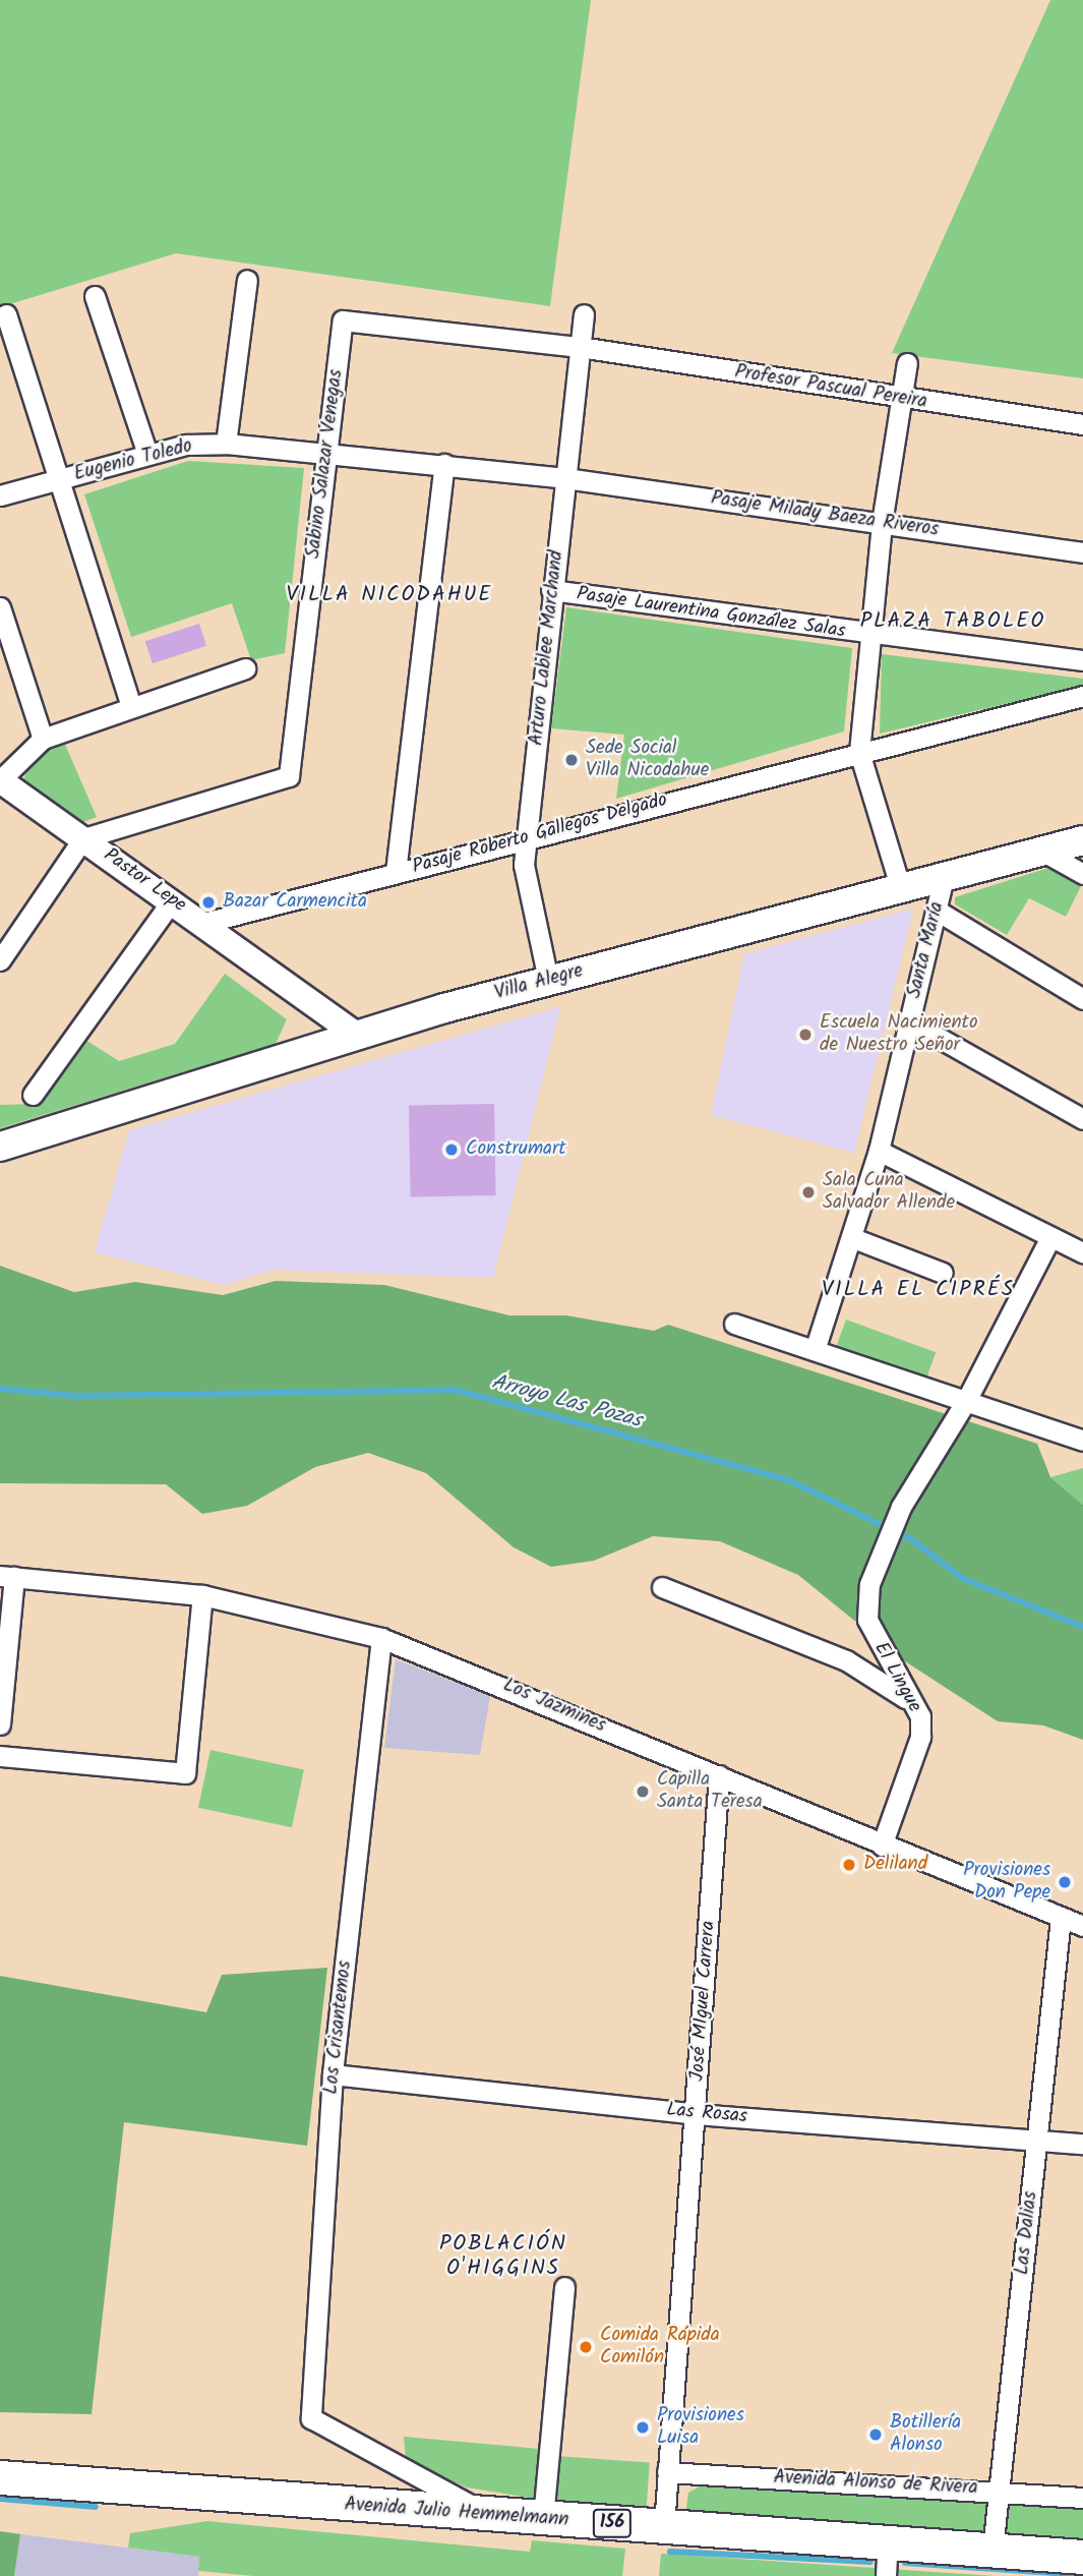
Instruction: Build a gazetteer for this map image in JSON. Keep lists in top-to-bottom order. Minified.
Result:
{"streets":{"highway":["Avenida Julio Hemmelmann","156"],"main road":["Villa Alegre"],"street":["Profesor Pascual Pereira","Eugenio Toledo","Sabino Salazar Venegas","Pasaje Milady Baeza Riveros","Pasaje Laurentina González Salas","Arturo Lablee Marchand","Pasaje Roberto Gallegos Delgado","Pastor Lepe","Santa María","El Lingue","Los Jazmines","José MIguel Carrera","Los Crisantemos","Las Rosas","Las Dalias","Avenida Alonso de Rivera"]},"crossings":[["Profesor Pascual Pereira","Sabino Salazar Venegas"],["Profesor Pascual Pereira","Arturo Lablee Marchand"],["Eugenio Toledo","Sabino Salazar Venegas"],["Eugenio Toledo","Pasaje Milady Baeza Riveros"],["Eugenio Toledo","Arturo Lablee Marchand"],["Sabino Salazar Venegas","Pastor Lepe"],["Pasaje Milady Baeza Riveros","Arturo Lablee Marchand"],["Pasaje Laurentina González Salas","Arturo Lablee Marchand"],["Arturo Lablee Marchand","Pasaje Roberto Gallegos Delgado"],["Arturo Lablee Marchand","Villa Alegre"],["Pasaje Roberto Gallegos Delgado","Pastor Lepe"],["Pastor Lepe","Villa Alegre"],["Santa María","Villa Alegre"],["El Lingue","Los Jazmines"],["Los Jazmines","José MIguel Carrera"],["Los Jazmines","Los Crisantemos"],["Los Jazmines","Las Dalias"],["José MIguel Carrera","Las Rosas"],["José MIguel Carrera","Avenida Alonso de Rivera"],["José MIguel Carrera","Avenida Julio Hemmelmann"],["Los Crisantemos","Las Rosas"],["Los Crisantemos","Avenida Julio Hemmelmann"],["Las Rosas","Las Dalias"],["Las Dalias","Avenida Alonso de Rivera"],["Las Dalias","Avenida Julio Hemmelmann"]],"districts":["VILLA NICODAHUE","PLAZA TABOLEO","VILLA EL CIPRÉS","POBLACIÓN O'HIGGINS"],"water":["Arroyo Las Pozas"],"places":["Sede Social Villa Nicodahue","Bazar Carmencita","Escuela Nacimiento de Nuestro Señor","Construmart","Sala Cuna Salvador Allende","Capilla Santa Teresa","Deliland","Provisiones Don Pepe","Comida Rápida Comilón","Provisiones Luisa","Botillería Alonso"]}
